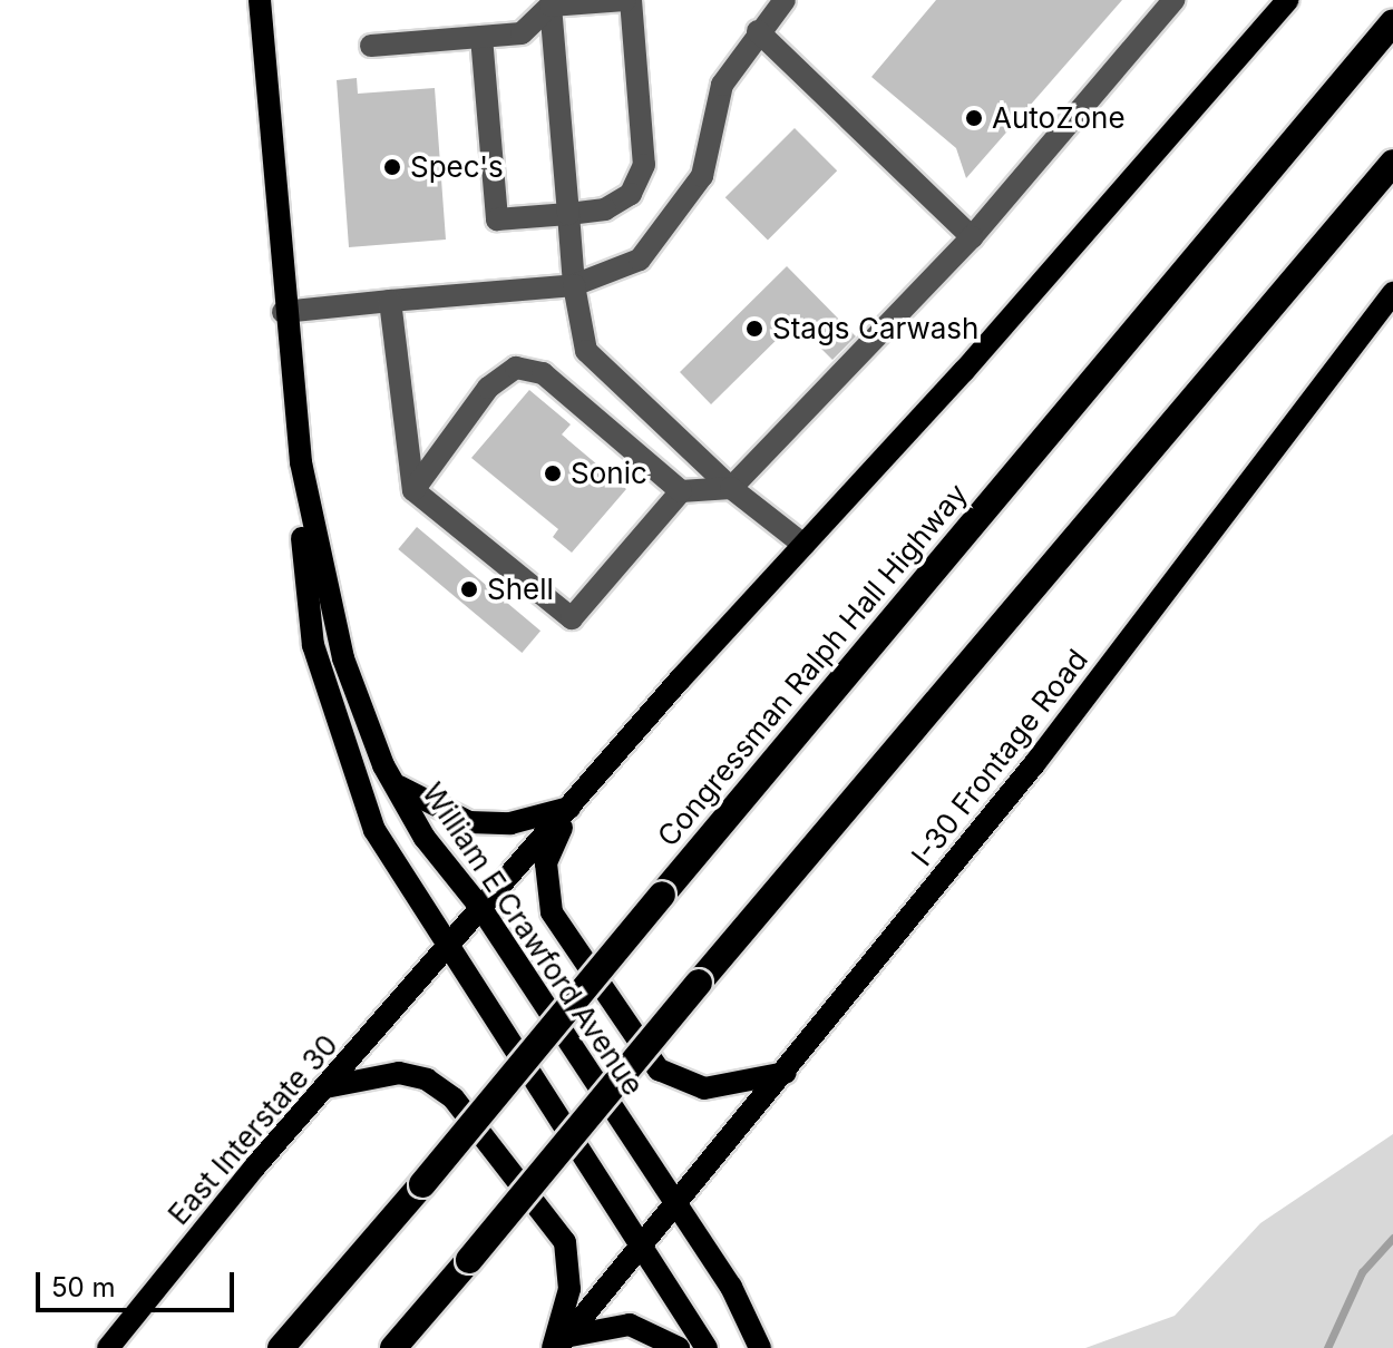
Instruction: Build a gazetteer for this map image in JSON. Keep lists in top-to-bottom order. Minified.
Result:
{"streets":{"highway":["Congressman Ralph Hall Highway"],"main road":["I-30 Frontage Road","William E Crawford Avenue","East Interstate 30"]},"crossings":[["I-30 Frontage Road","William E Crawford Avenue"]],"places":["AutoZone","Spec's","Stags Carwash","Sonic","Shell"],"scale_bar":"50 m"}
